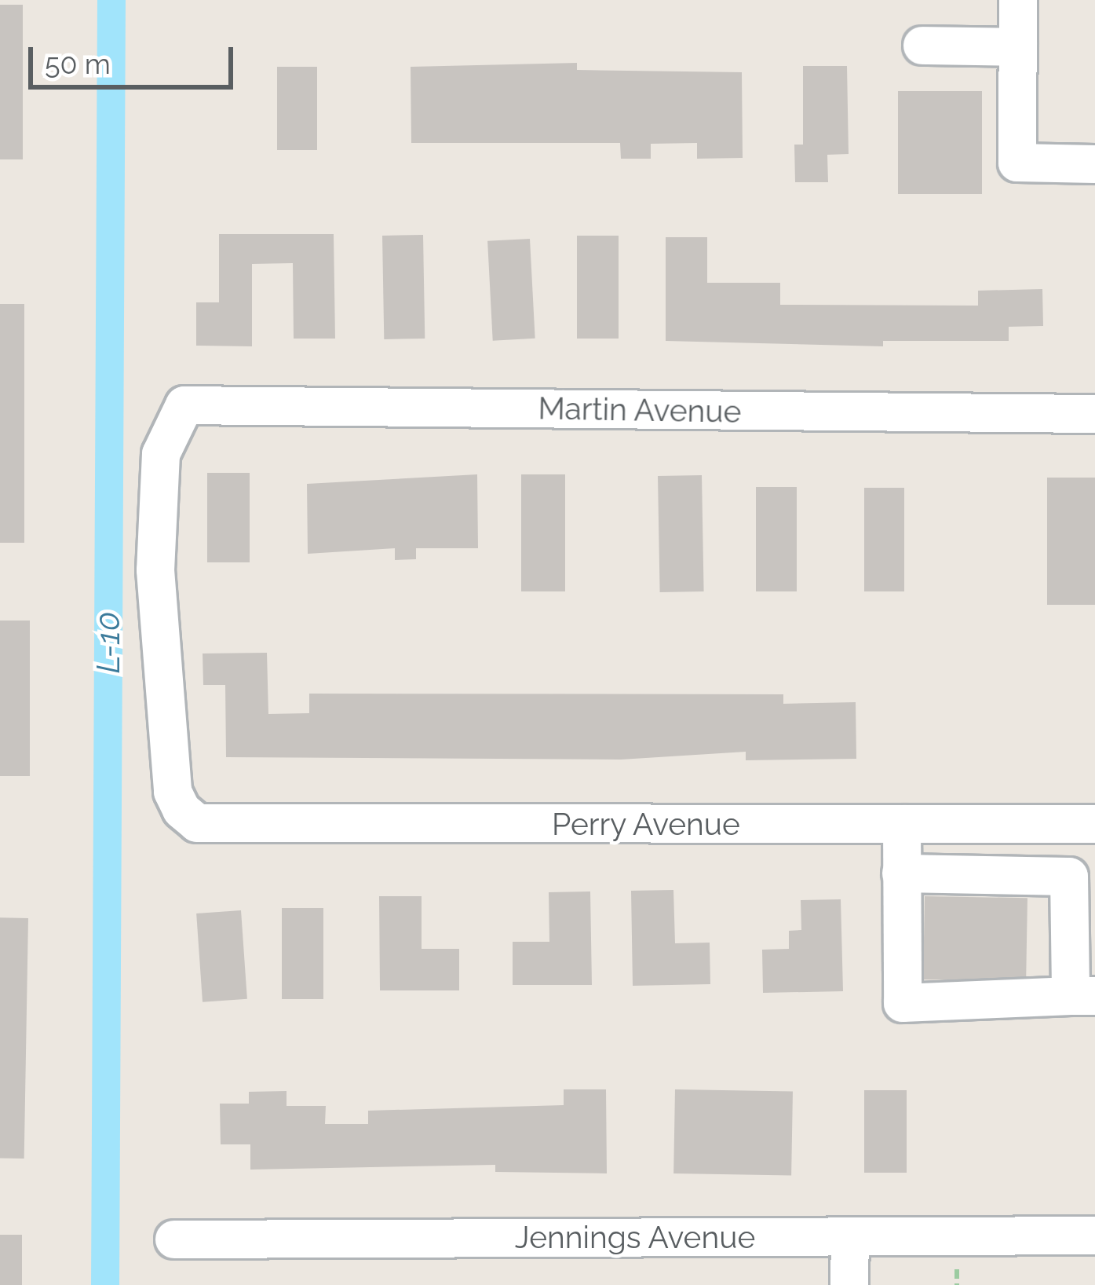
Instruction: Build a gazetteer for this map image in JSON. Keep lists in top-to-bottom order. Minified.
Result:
{"streets":{"street":["Martin Avenue","Perry Avenue","Jennings Avenue"]},"crossings":[["Martin Avenue","Perry Avenue"]],"water":["L-10"],"scale_bar":"50 m"}
